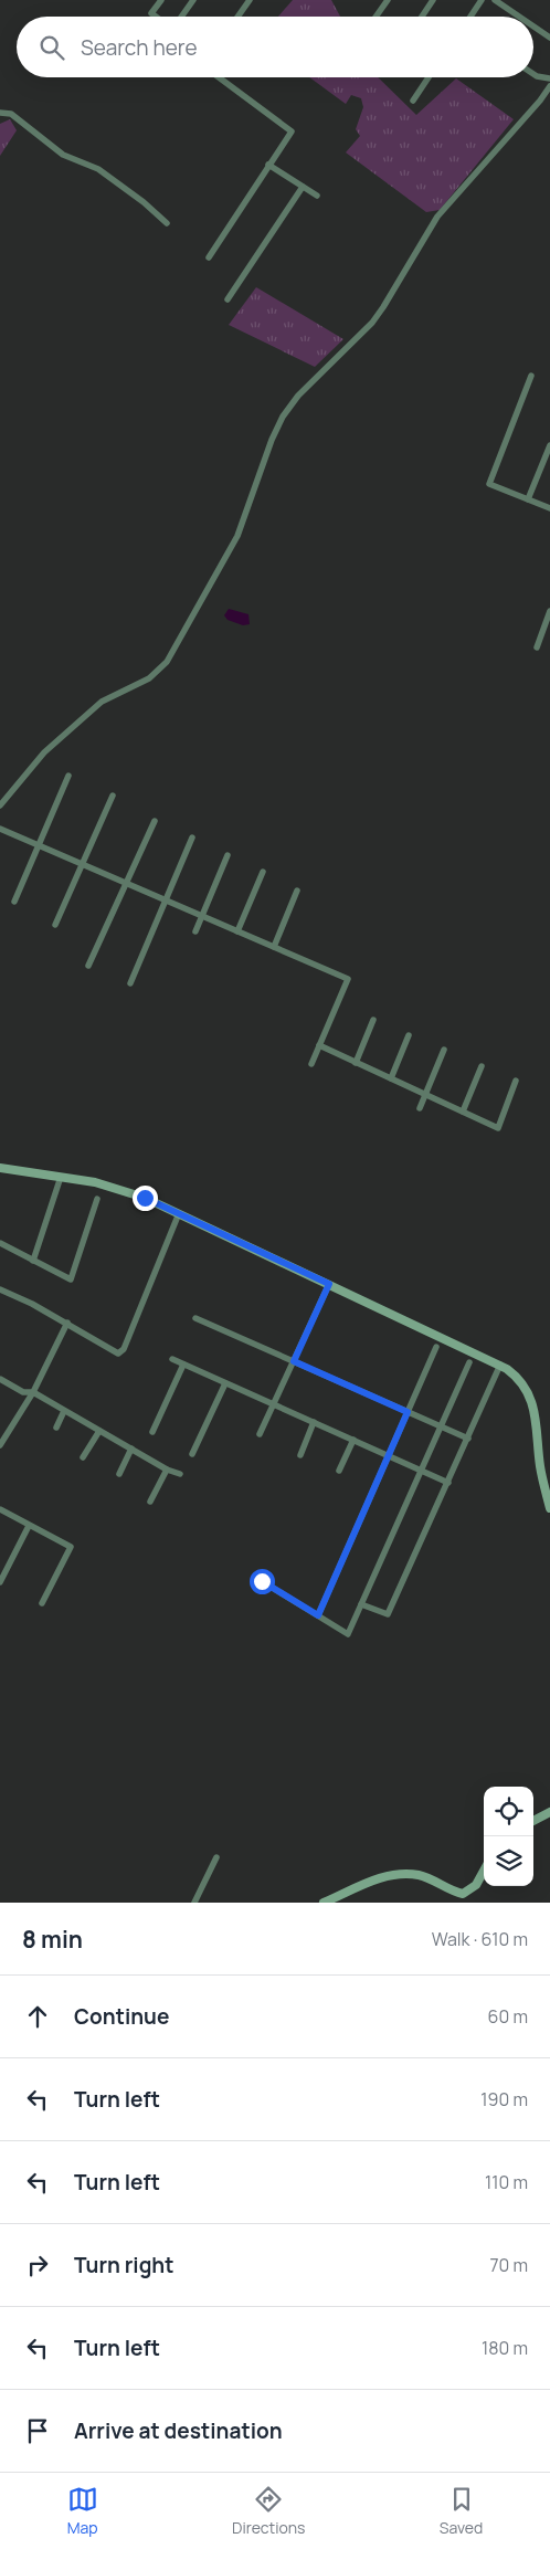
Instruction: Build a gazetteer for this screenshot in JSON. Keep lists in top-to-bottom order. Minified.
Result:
{"page":{"search":"Search here","heading":["8 min","Walk · 610 m"],"list":[["Continue","60 m"],["Turn left","190 m"],["Turn left","110 m"],["Turn right","70 m"],["Turn left","180 m"],"Arrive at destination"],"nav":["Map","Directions","Saved"]}}
